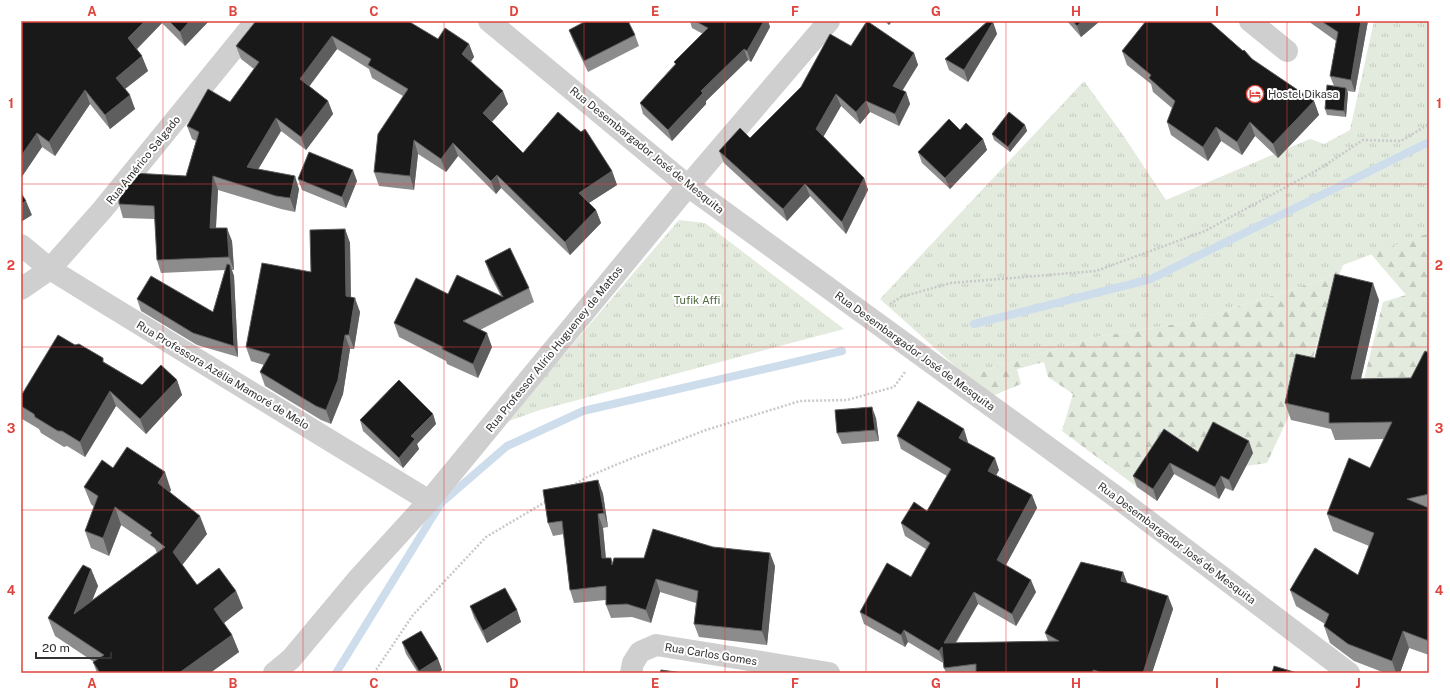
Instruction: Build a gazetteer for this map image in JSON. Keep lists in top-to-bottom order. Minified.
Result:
{"streets":{"street":["Rua Desembargador José de Mesquita","Rua Américo Salgado","Rua Professor Alírio Hugueney de Mattos","Rua Professora Azélia Mamoré de Melo","Rua Carlos Gomes"]},"crossings":[["Rua Desembargador José de Mesquita","Rua Professor Alírio Hugueney de Mattos"],["Rua Américo Salgado","Rua Professora Azélia Mamoré de Melo"],["Rua Professor Alírio Hugueney de Mattos","Rua Professora Azélia Mamoré de Melo"]],"parks":["Tufik Affi"],"places":{"hotel":["Hostel Dikasa"]},"scale_bar":"20 m","grid":{"columns":["A","B","C","D","E","F","G","H","I","J"],"rows":["1","2","3","4"]}}
